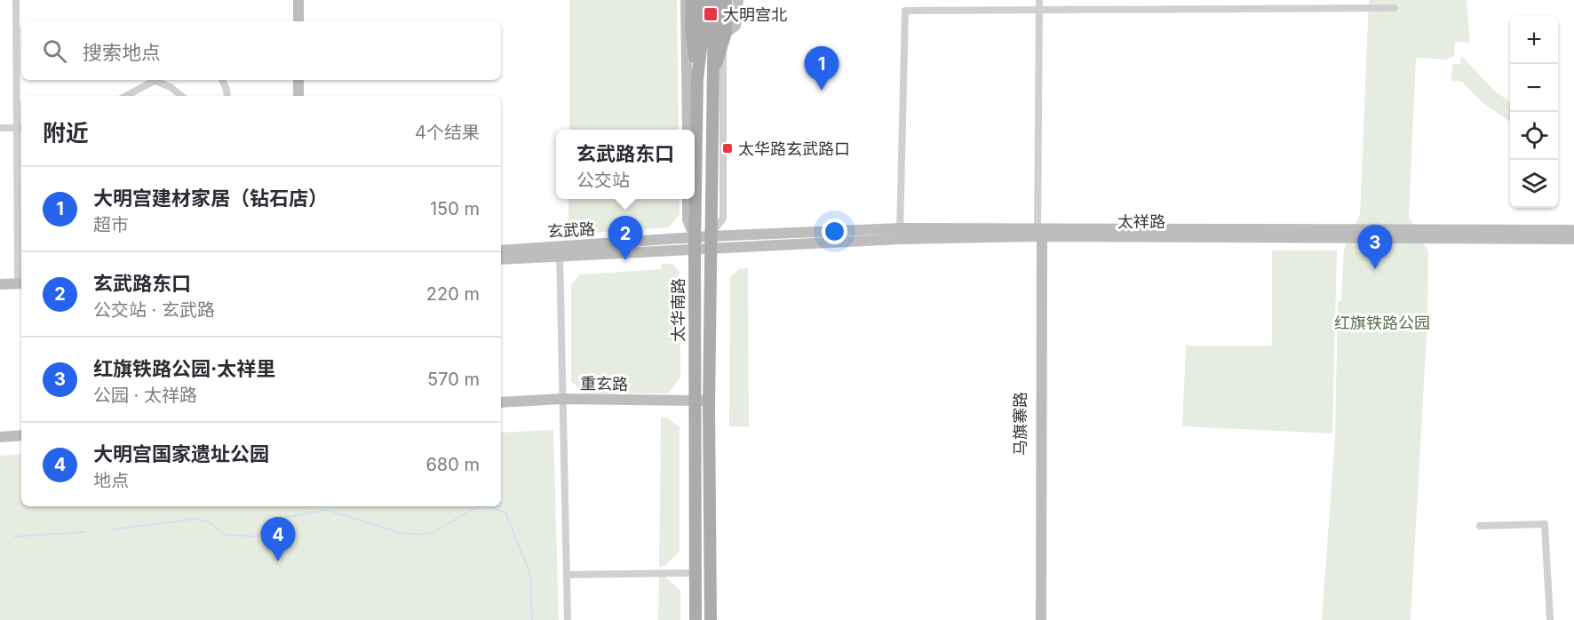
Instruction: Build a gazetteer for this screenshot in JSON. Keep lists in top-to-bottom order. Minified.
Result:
{"streets":{"main road":["太华南路"],"street":["太祥路","玄武路","重玄路","马旗寨路"]},"crossings":[["太祥路","玄武路"],["太祥路","太华南路"],["太祥路","马旗寨路"],["玄武路","太华南路"],["太华南路","重玄路"]],"parks":["红旗铁路公园"],"places":{"transit":["大明宫北","太华路玄武路口"]},"page":{"map_buttons":["+","−"],"search":"搜索地点","pins":["1","2","3","4"],"heading":["附近","4个结果"],"popup":["玄武路东口","公交站"],"list":[{"mark":"1","name":"大明宫建材家居（钻石店）","note":"超市","value":"150 m"},{"mark":"2","name":"玄武路东口","note":"公交站 · 玄武路","value":"220 m"},{"mark":"3","name":"红旗铁路公园·太祥里","note":"公园 · 太祥路","value":"570 m"},{"mark":"4","name":"大明宫国家遗址公园","note":"地点","value":"680 m"}]}}
